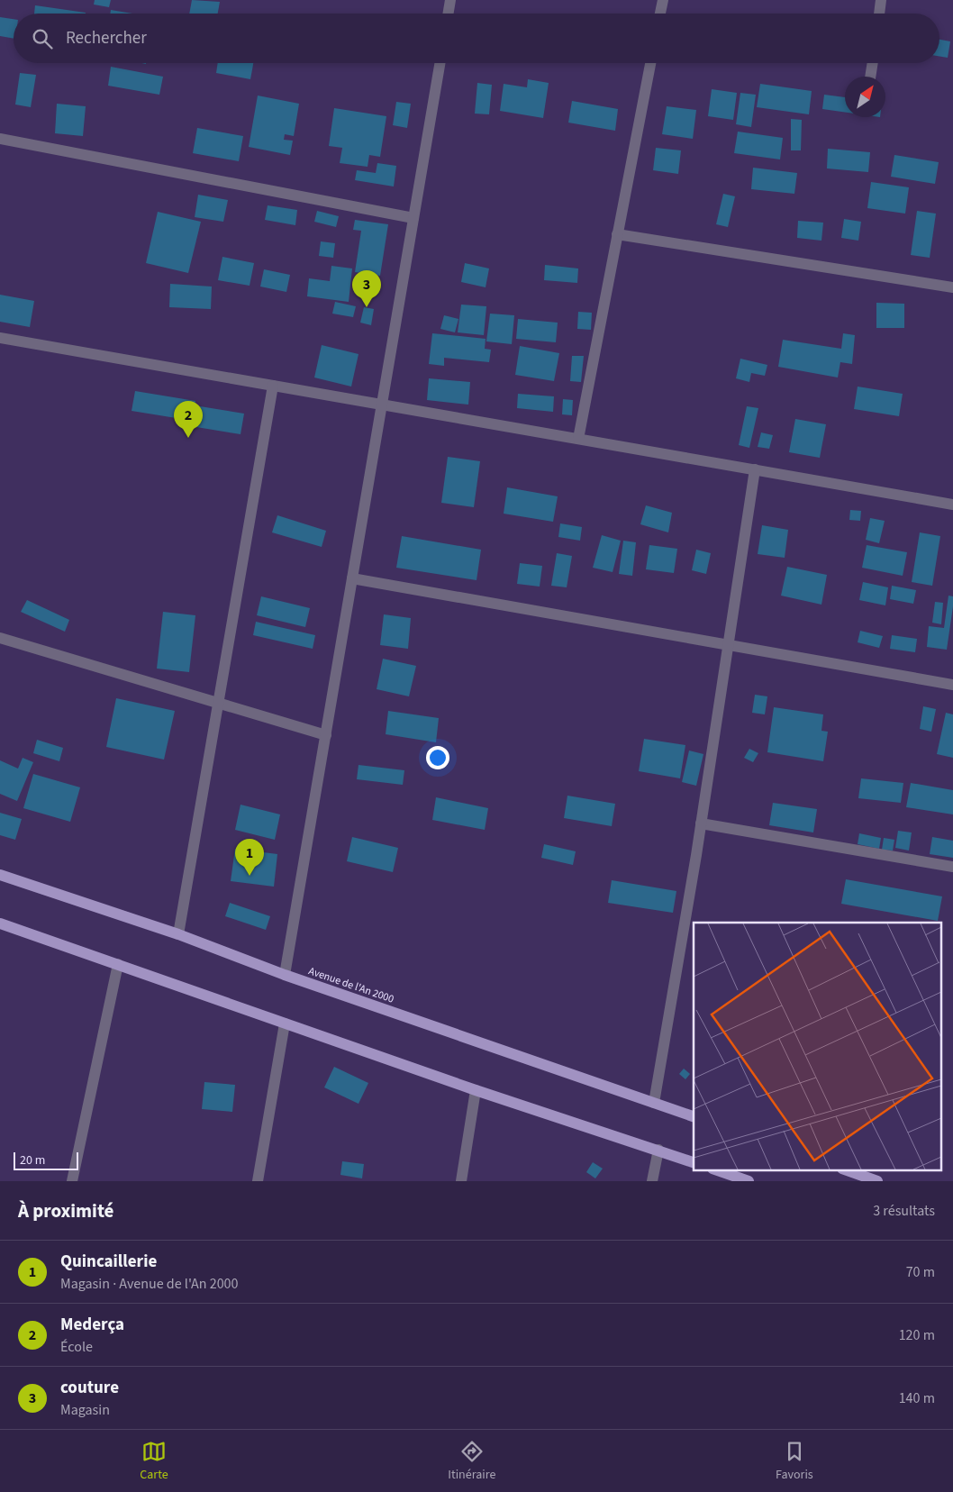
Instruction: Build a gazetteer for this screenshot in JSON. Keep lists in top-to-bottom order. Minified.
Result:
{"streets":{"main road":["Avenue de l'An 2000"]},"scale_bar":"20 m","north":"top right","page":{"search":"Rechercher","pins":["3","2","1"],"scale":"20 m","heading":["À proximité","3 résultats"],"list":[{"mark":"1","name":"Quincaillerie","note":"Magasin · Avenue de l'An 2000","value":"70 m"},{"mark":"2","name":"Mederça","note":"École","value":"120 m"},{"mark":"3","name":"couture","note":"Magasin","value":"140 m"}],"nav":["Carte","Itinéraire","Favoris"]}}
